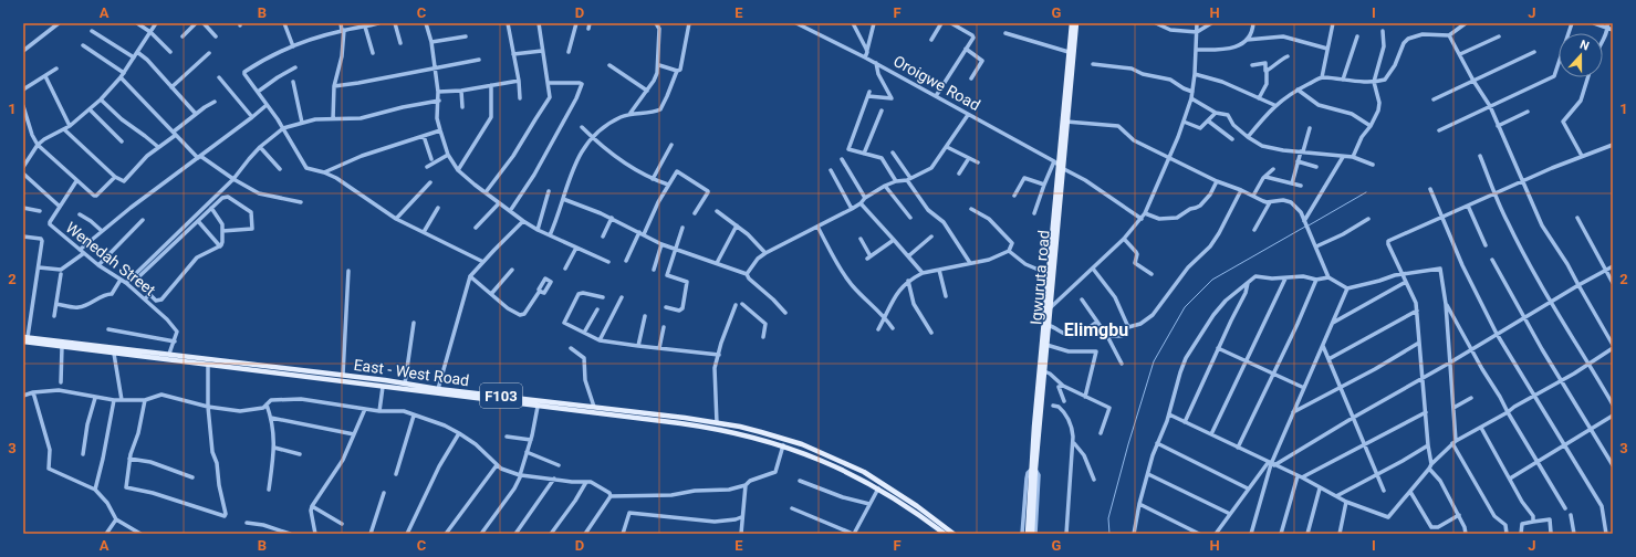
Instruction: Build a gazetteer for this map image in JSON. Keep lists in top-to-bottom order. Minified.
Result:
{"streets":{"main road":["Igwuruta road","East - West Road","F103"],"street":["Oroigwe Road","Wenedah Street"]},"crossings":[["Oroigwe Road","Igwuruta road"]],"districts":["Elimgbu"],"north":"top","grid":{"columns":["A","B","C","D","E","F","G","H","I","J"],"rows":["1","2","3"]}}
